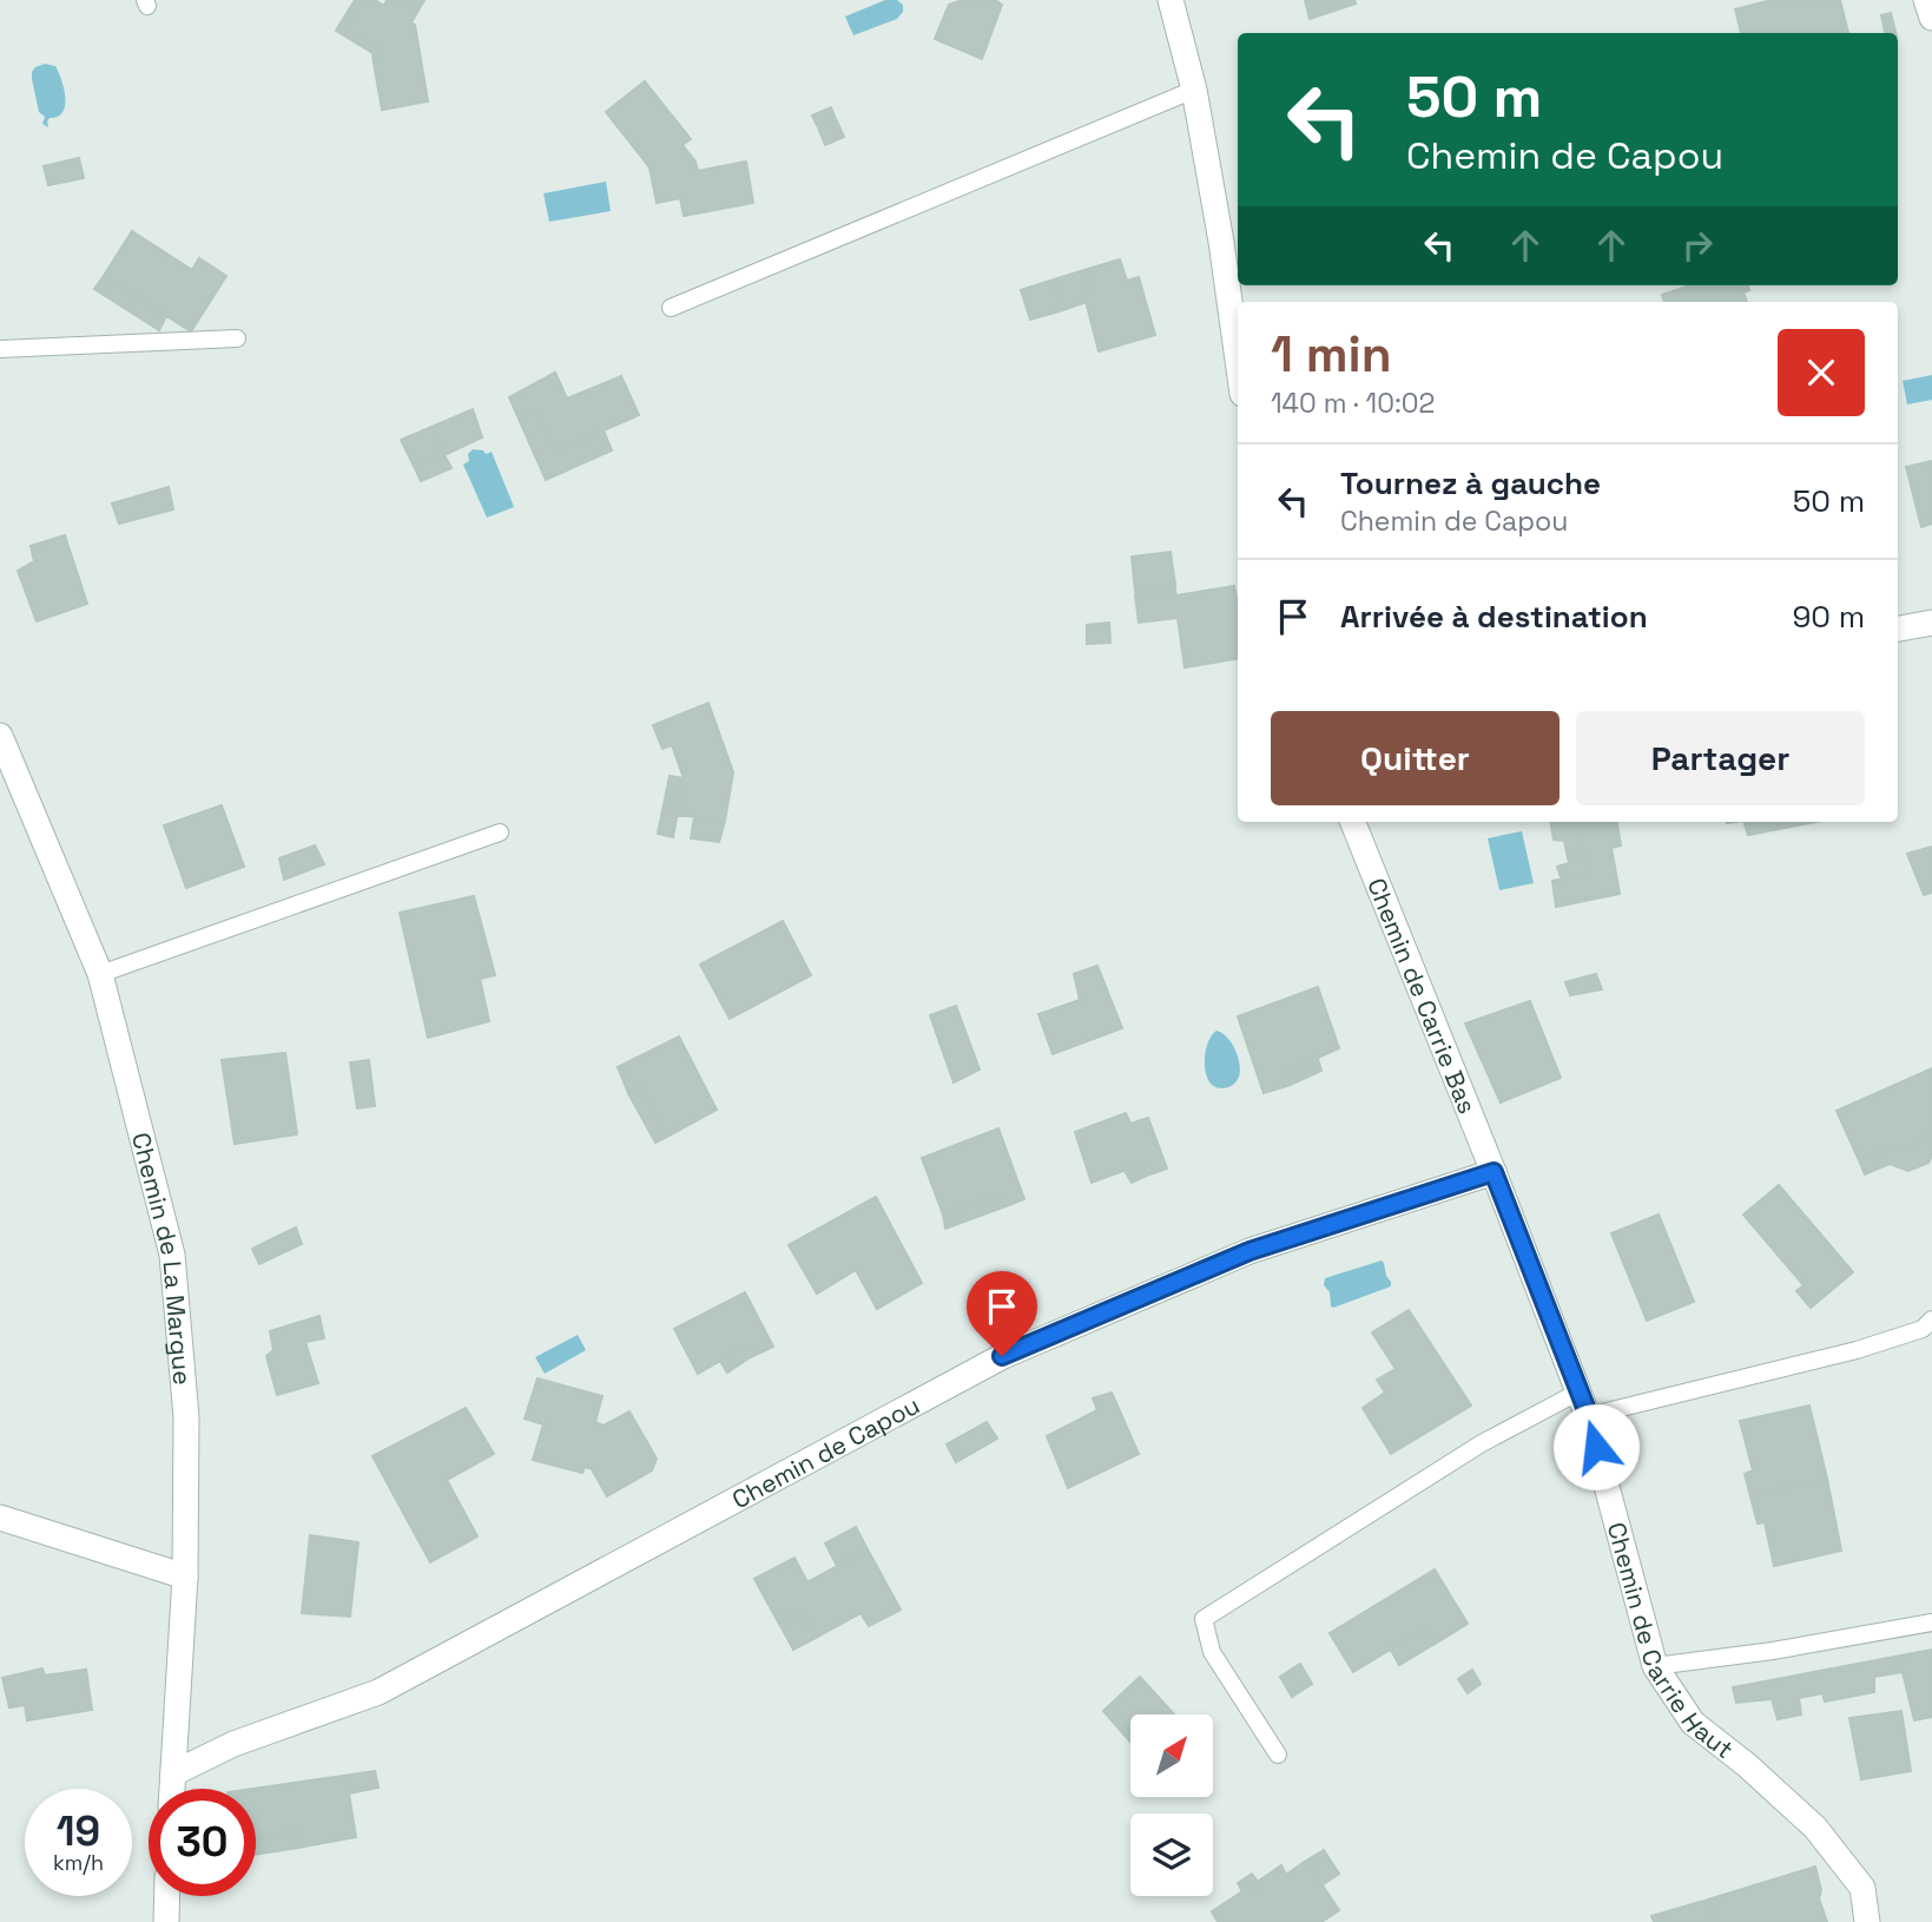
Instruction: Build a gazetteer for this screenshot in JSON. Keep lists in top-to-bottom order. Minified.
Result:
{"streets":{"street":["Chemin de Carrie Bas","Chemin de La Margue","Chemin de Capou","Chemin de Carrie Haut"]},"crossings":[["Chemin de Carrie Bas","Chemin de Capou"],["Chemin de Carrie Bas","Chemin de Carrie Haut"],["Chemin de La Margue","Chemin de Capou"],["Chemin de Capou","Chemin de Carrie Haut"]],"north":"top right","page":{"turn":["50 m","Chemin de Capou"],"heading":["1 min","140 m · 10:02"],"list":[{"name":"Tournez à gauche","note":"Chemin de Capou","value":"50 m"},{"name":"Arrivée à destination","value":"90 m"}],"buttons":["Quitter","Partager"],"speed":"19 km/h","limit":"30"}}
